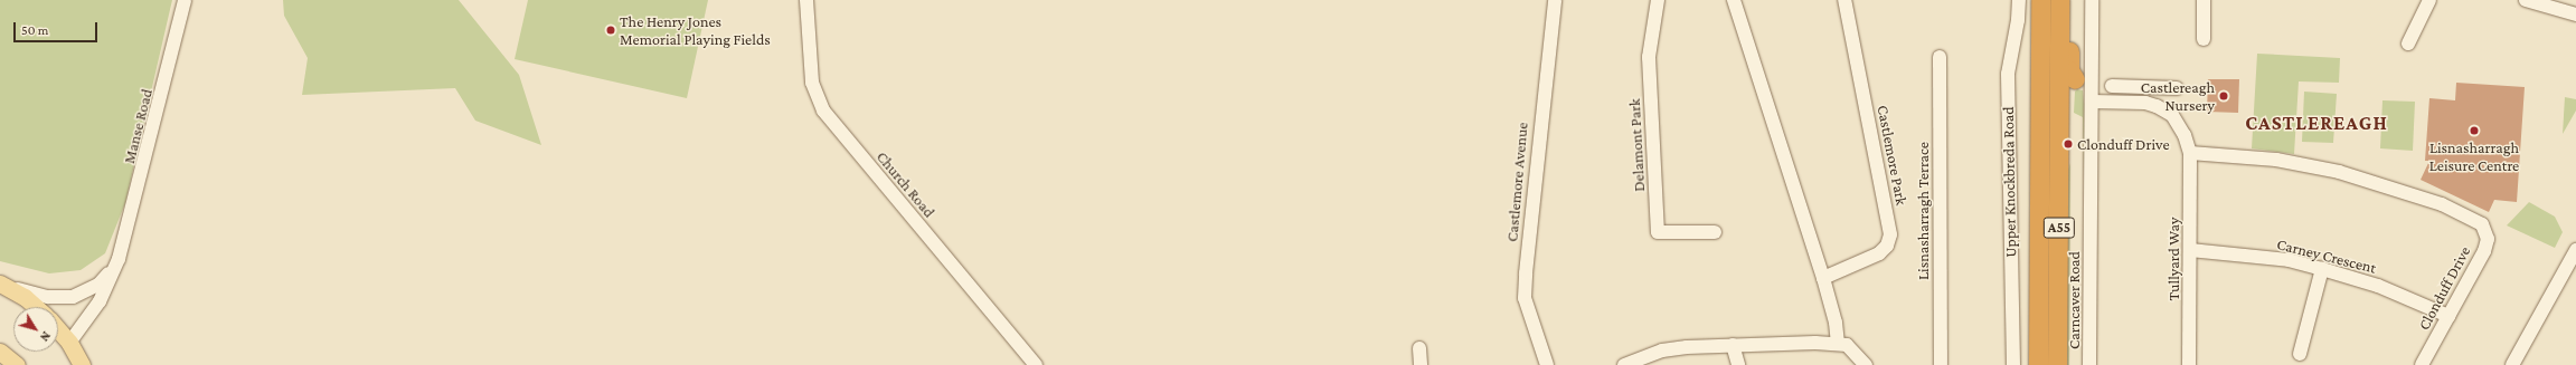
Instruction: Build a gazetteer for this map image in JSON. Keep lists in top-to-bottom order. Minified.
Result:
{"streets":{"highway":["Upper Knockbreda Road","A55"],"street":["Manse Road","Delamont Park","Castlemore Park","Castlemore Avenue","Church Road","Lisnasharragh Terrace","Carney Crescent","Tullyard Way","Clonduff Drive","Carncaver Road"]},"crossings":[["A55","Carncaver Road"],["Carney Crescent","Tullyard Way"],["Carney Crescent","Clonduff Drive"],["Tullyard Way","Clonduff Drive"]],"districts":["CASTLEREAGH"],"places":["The Henry Jones Memorial Playing Fields","Castlereagh Nursery","Lisnasharragh Leisure Centre","Clonduff Drive"],"scale_bar":"50 m","north":"bottom right"}
